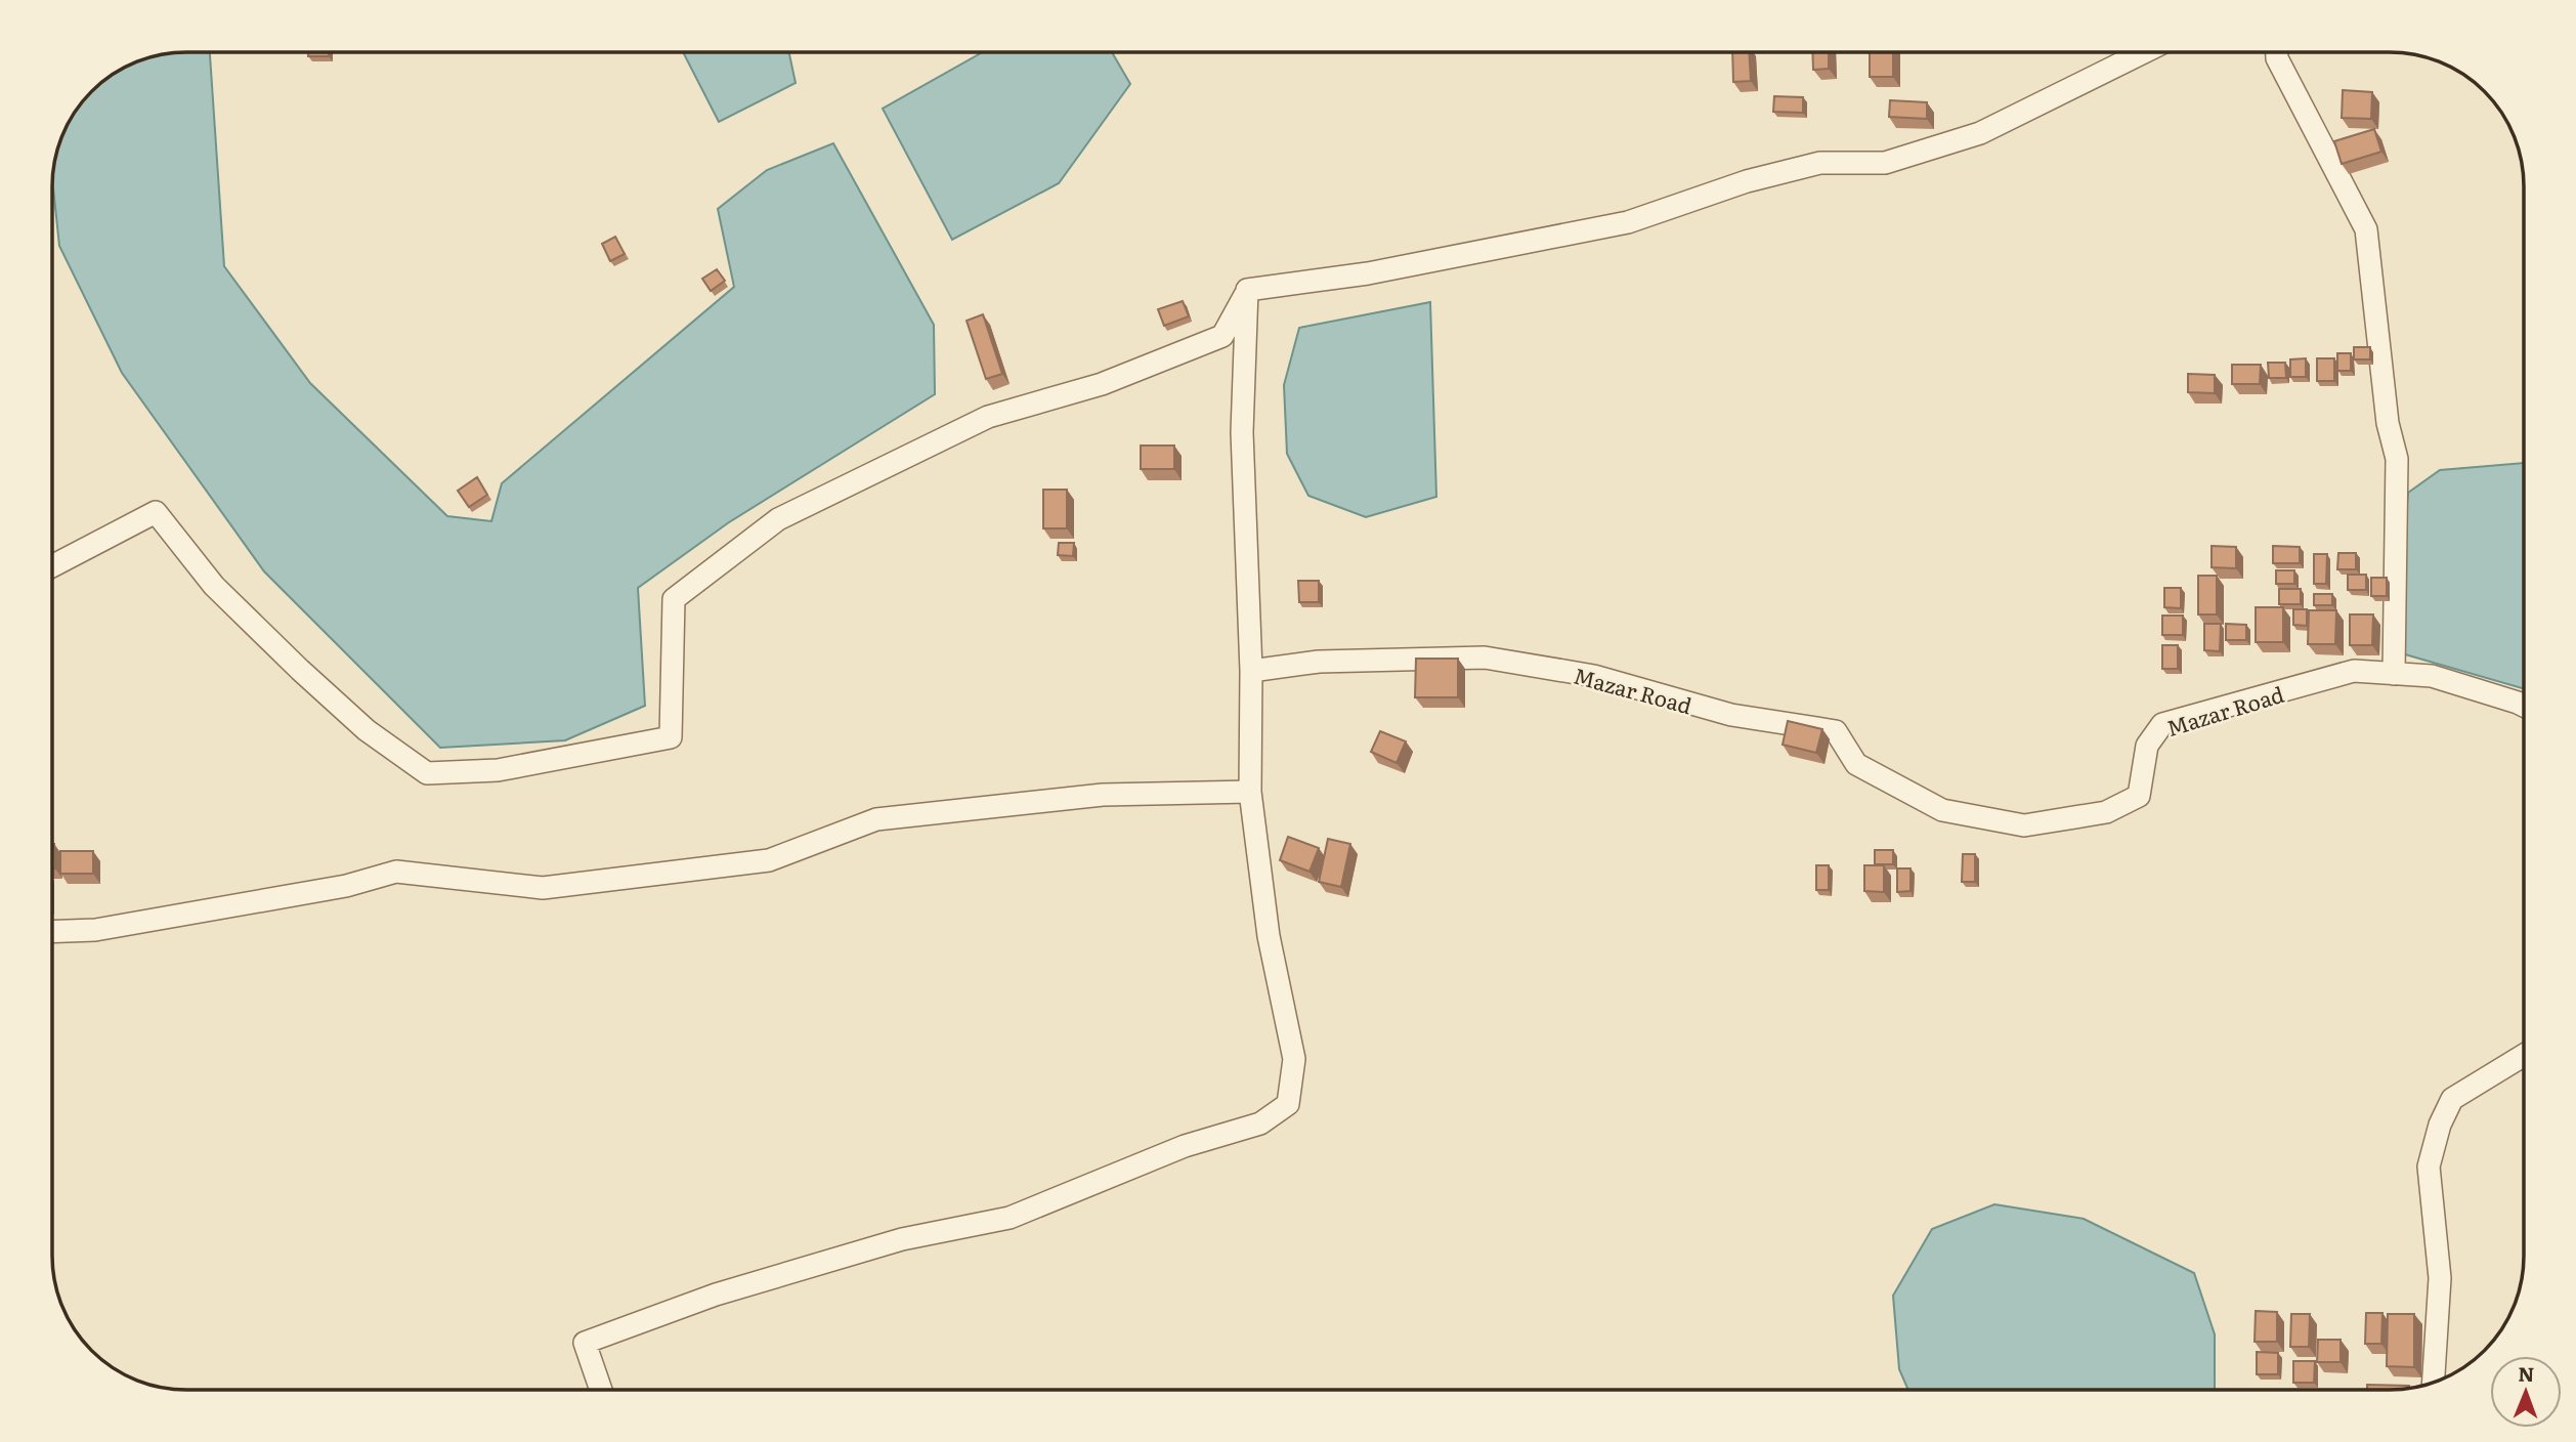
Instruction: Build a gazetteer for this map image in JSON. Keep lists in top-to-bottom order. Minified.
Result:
{"streets":{"street":["Mazar Road"]},"north":"top"}
